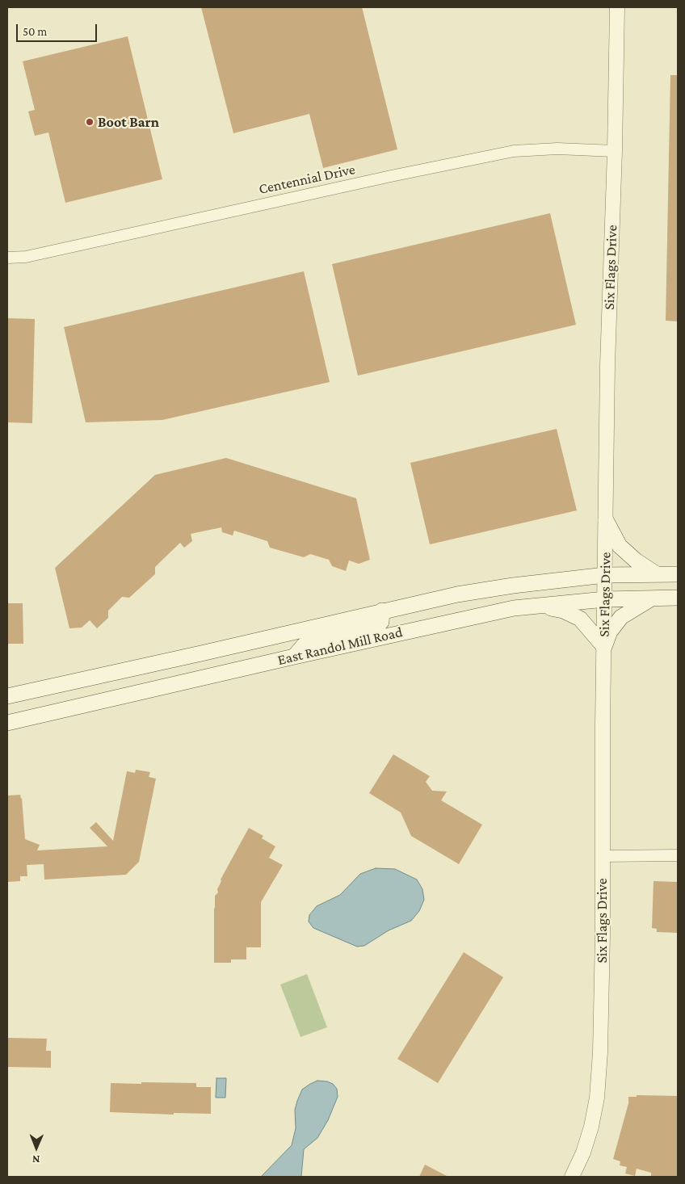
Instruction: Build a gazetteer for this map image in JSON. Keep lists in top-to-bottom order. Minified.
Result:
{"streets":{"main road":["East Randol Mill Road"],"street":["Centennial Drive","Six Flags Drive"]},"crossings":[["Centennial Drive","Six Flags Drive"],["Six Flags Drive","East Randol Mill Road"]],"places":["Boot Barn"],"scale_bar":"50 m","north":"bottom"}
